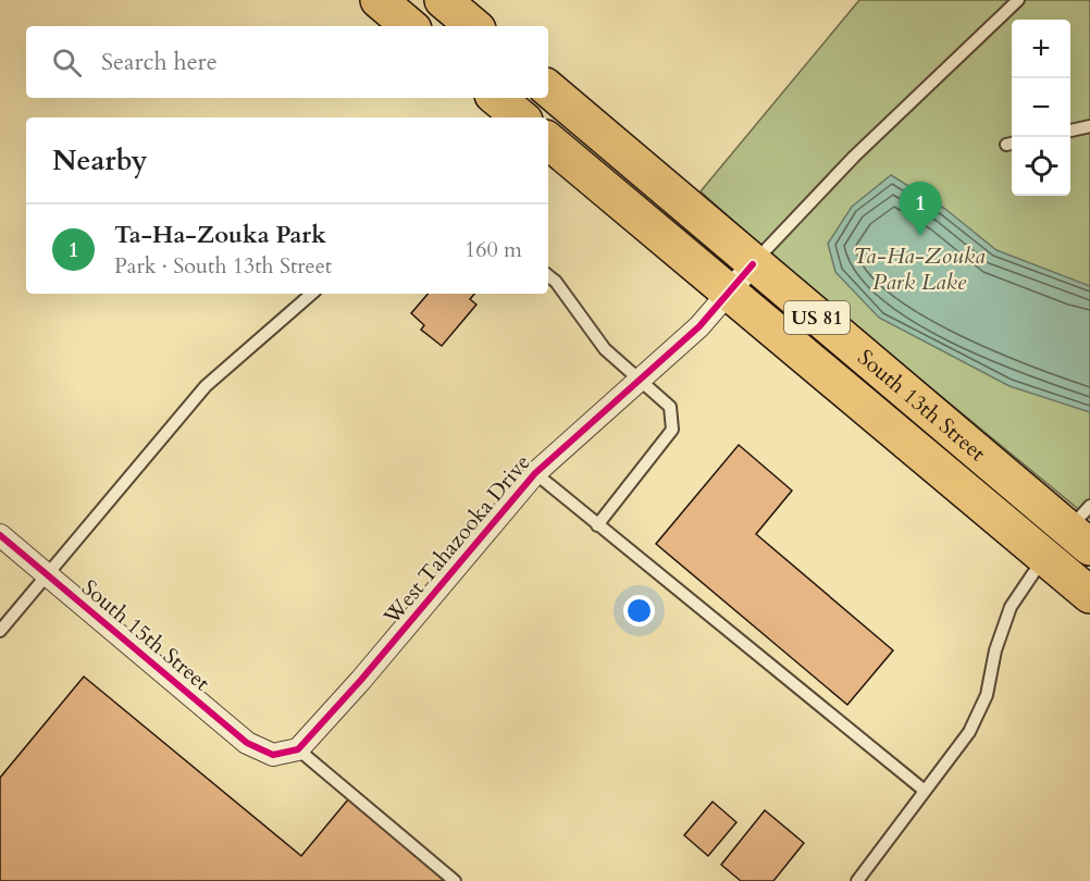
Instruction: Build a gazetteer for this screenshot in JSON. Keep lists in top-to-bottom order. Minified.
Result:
{"streets":{"highway":["US 81","South 13th Street"],"street":["West Tahazooka Drive","South 15th Street"]},"crossings":[["South 13th Street","West Tahazooka Drive"],["West Tahazooka Drive","South 15th Street"]],"water":["Ta-Ha-Zouka Park Lake"],"page":{"map_buttons":["+","−"],"search":"Search here","heading":"Nearby","pins":"1","list":[{"mark":"1","name":"Ta-Ha-Zouka Park","note":"Park · South 13th Street","value":"160 m"}]}}
